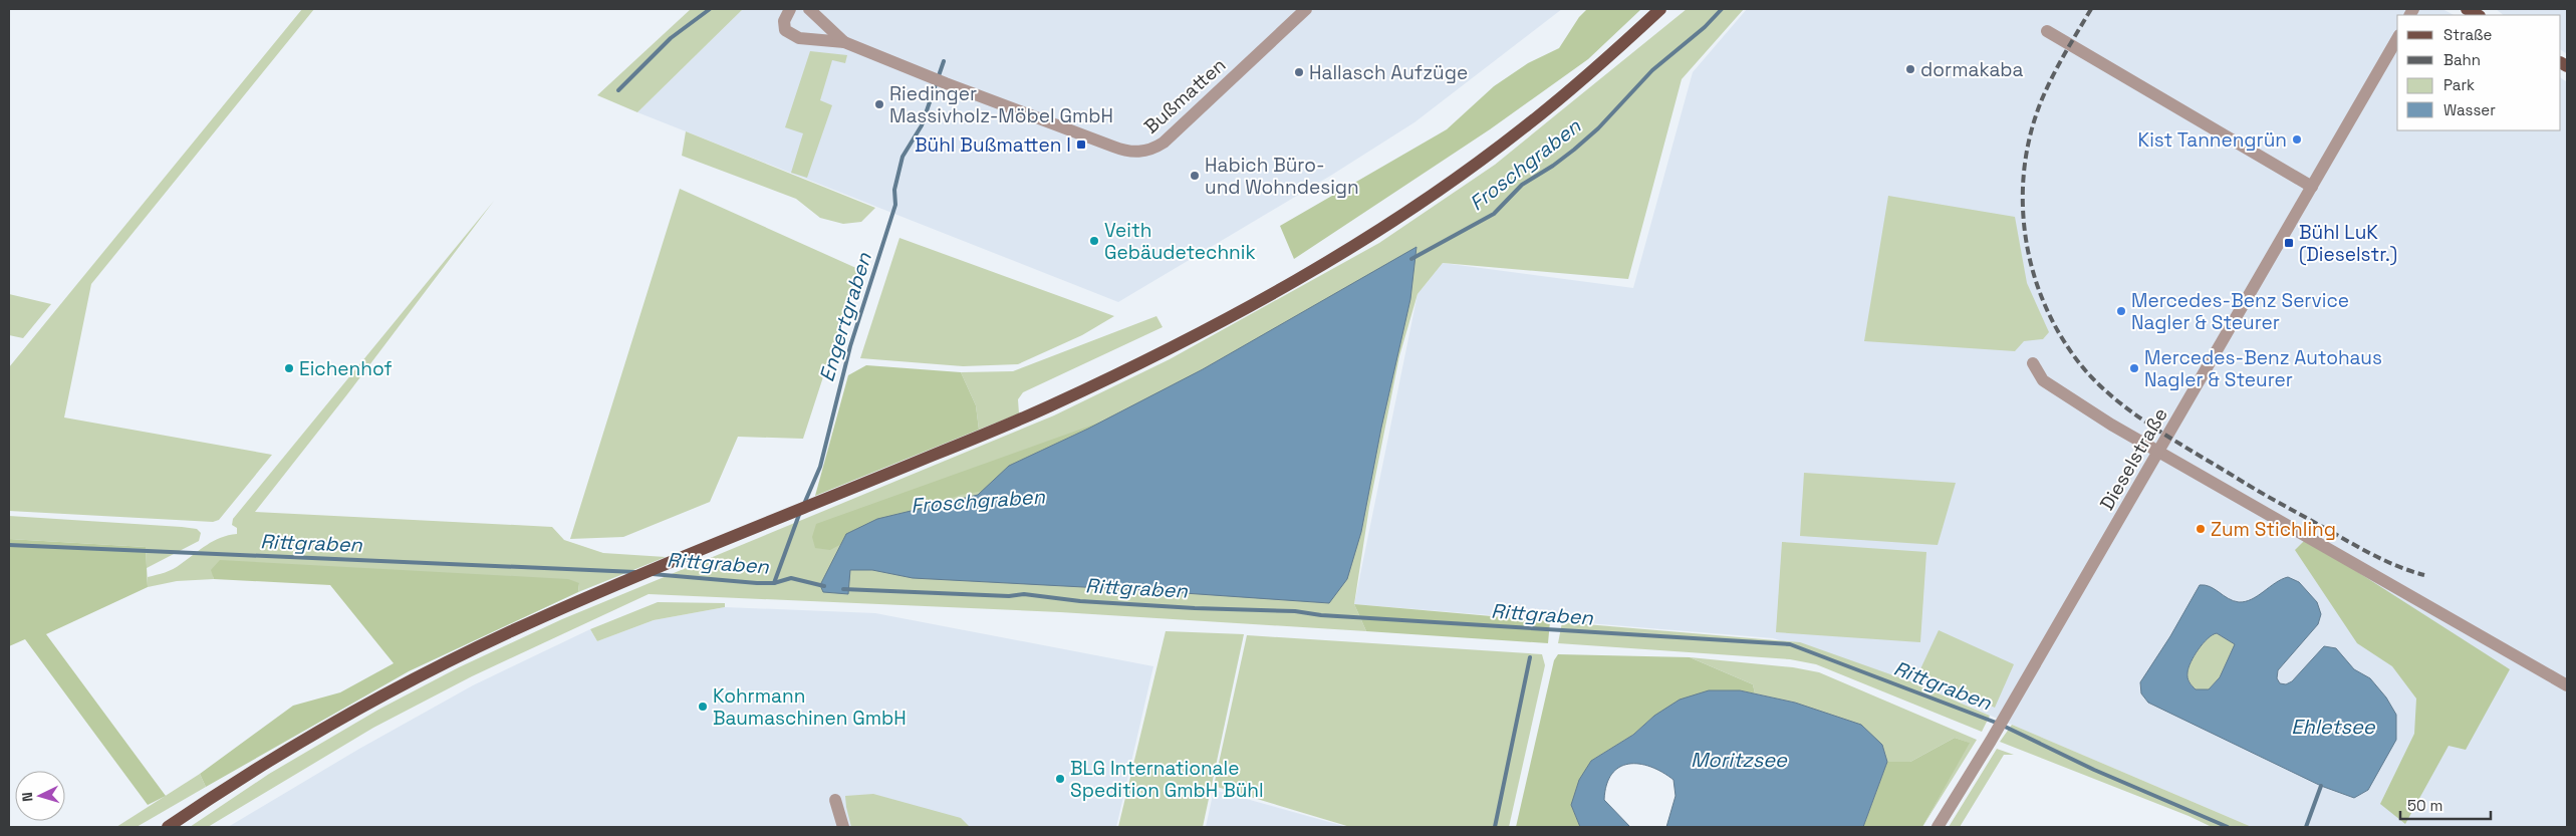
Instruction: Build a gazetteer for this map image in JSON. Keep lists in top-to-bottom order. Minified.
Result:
{"streets":{"street":["Bußmatten","Dieselstraße"]},"water":["Froschgraben","Engertgraben","Rittgraben","Ehletsee","Moritzsee"],"places":{"other":["dormakaba","Hallasch Aufzüge","Riedinger Massivholz-Möbel GmbH","Kist Tannengrün","Habich Büro- und Wohndesign","Veith Gebäudetechnik","Mercedes-Benz Service Nagler & Steurer","Eichenhof","Mercedes-Benz Autohaus Nagler & Steurer","Zum Stichling","Kohrmann Baumaschinen GmbH","BLG Internationale Spedition GmbH Bühl"],"transit":["Bühl Bußmatten I","Bühl LuK (Dieselstr.)"]},"legend":["Straße","Bahn","Park","Wasser"],"scale_bar":"50 m","north":"left"}
